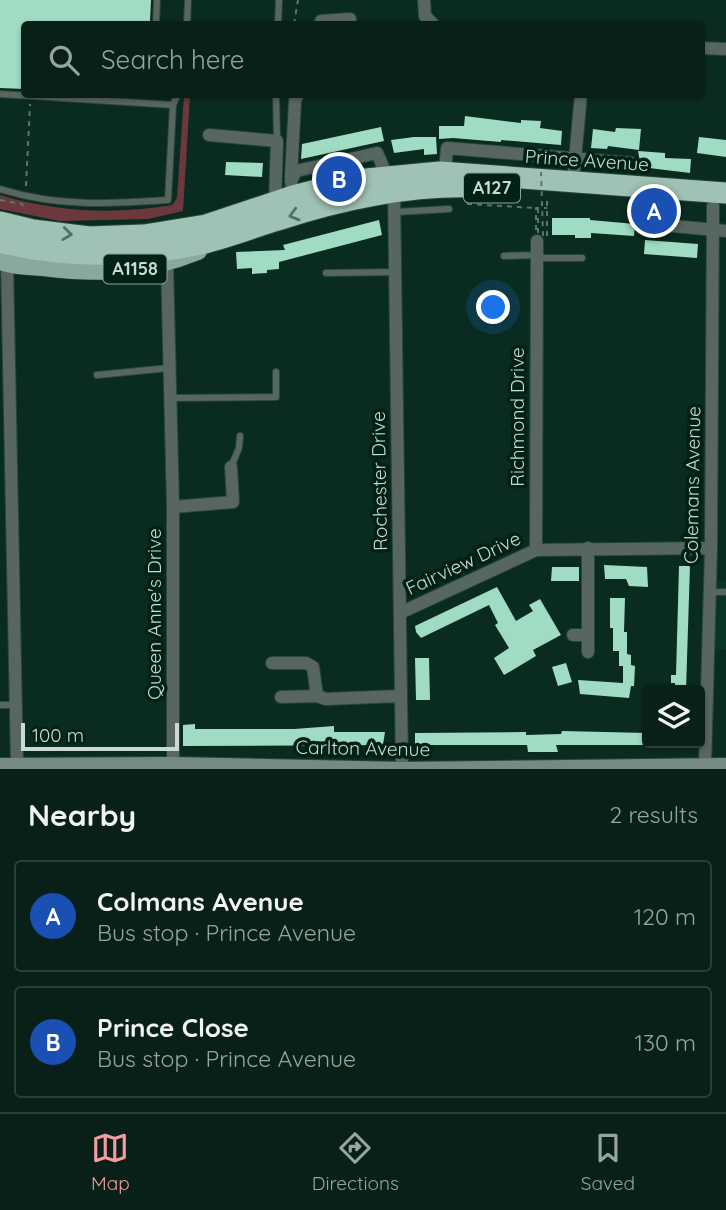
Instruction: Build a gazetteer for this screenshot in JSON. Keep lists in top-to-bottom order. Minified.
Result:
{"streets":{"highway":["Prince Avenue","A127"],"main road":["A1158"],"street":["Richmond Drive","Rochester Drive","Colemans Avenue","Fairview Drive","Queen Anne's Drive","Carlton Avenue"]},"crossings":[["Prince Avenue","Rochester Drive"],["Prince Avenue","Colemans Avenue"],["Prince Avenue","Queen Anne's Drive"],["Richmond Drive","Fairview Drive"],["Rochester Drive","Fairview Drive"],["Rochester Drive","Carlton Avenue"],["Colemans Avenue","Fairview Drive"],["Colemans Avenue","Carlton Avenue"],["Queen Anne's Drive","Carlton Avenue"]],"scale_bar":"100 m","page":{"search":"Search here","pins":["B","A"],"scale":"100 m","heading":["Nearby","2 results"],"list":[{"mark":"A","name":"Colmans Avenue","note":"Bus stop · Prince Avenue","value":"120 m"},{"mark":"B","name":"Prince Close","note":"Bus stop · Prince Avenue","value":"130 m"}],"nav":["Map","Directions","Saved"]}}
